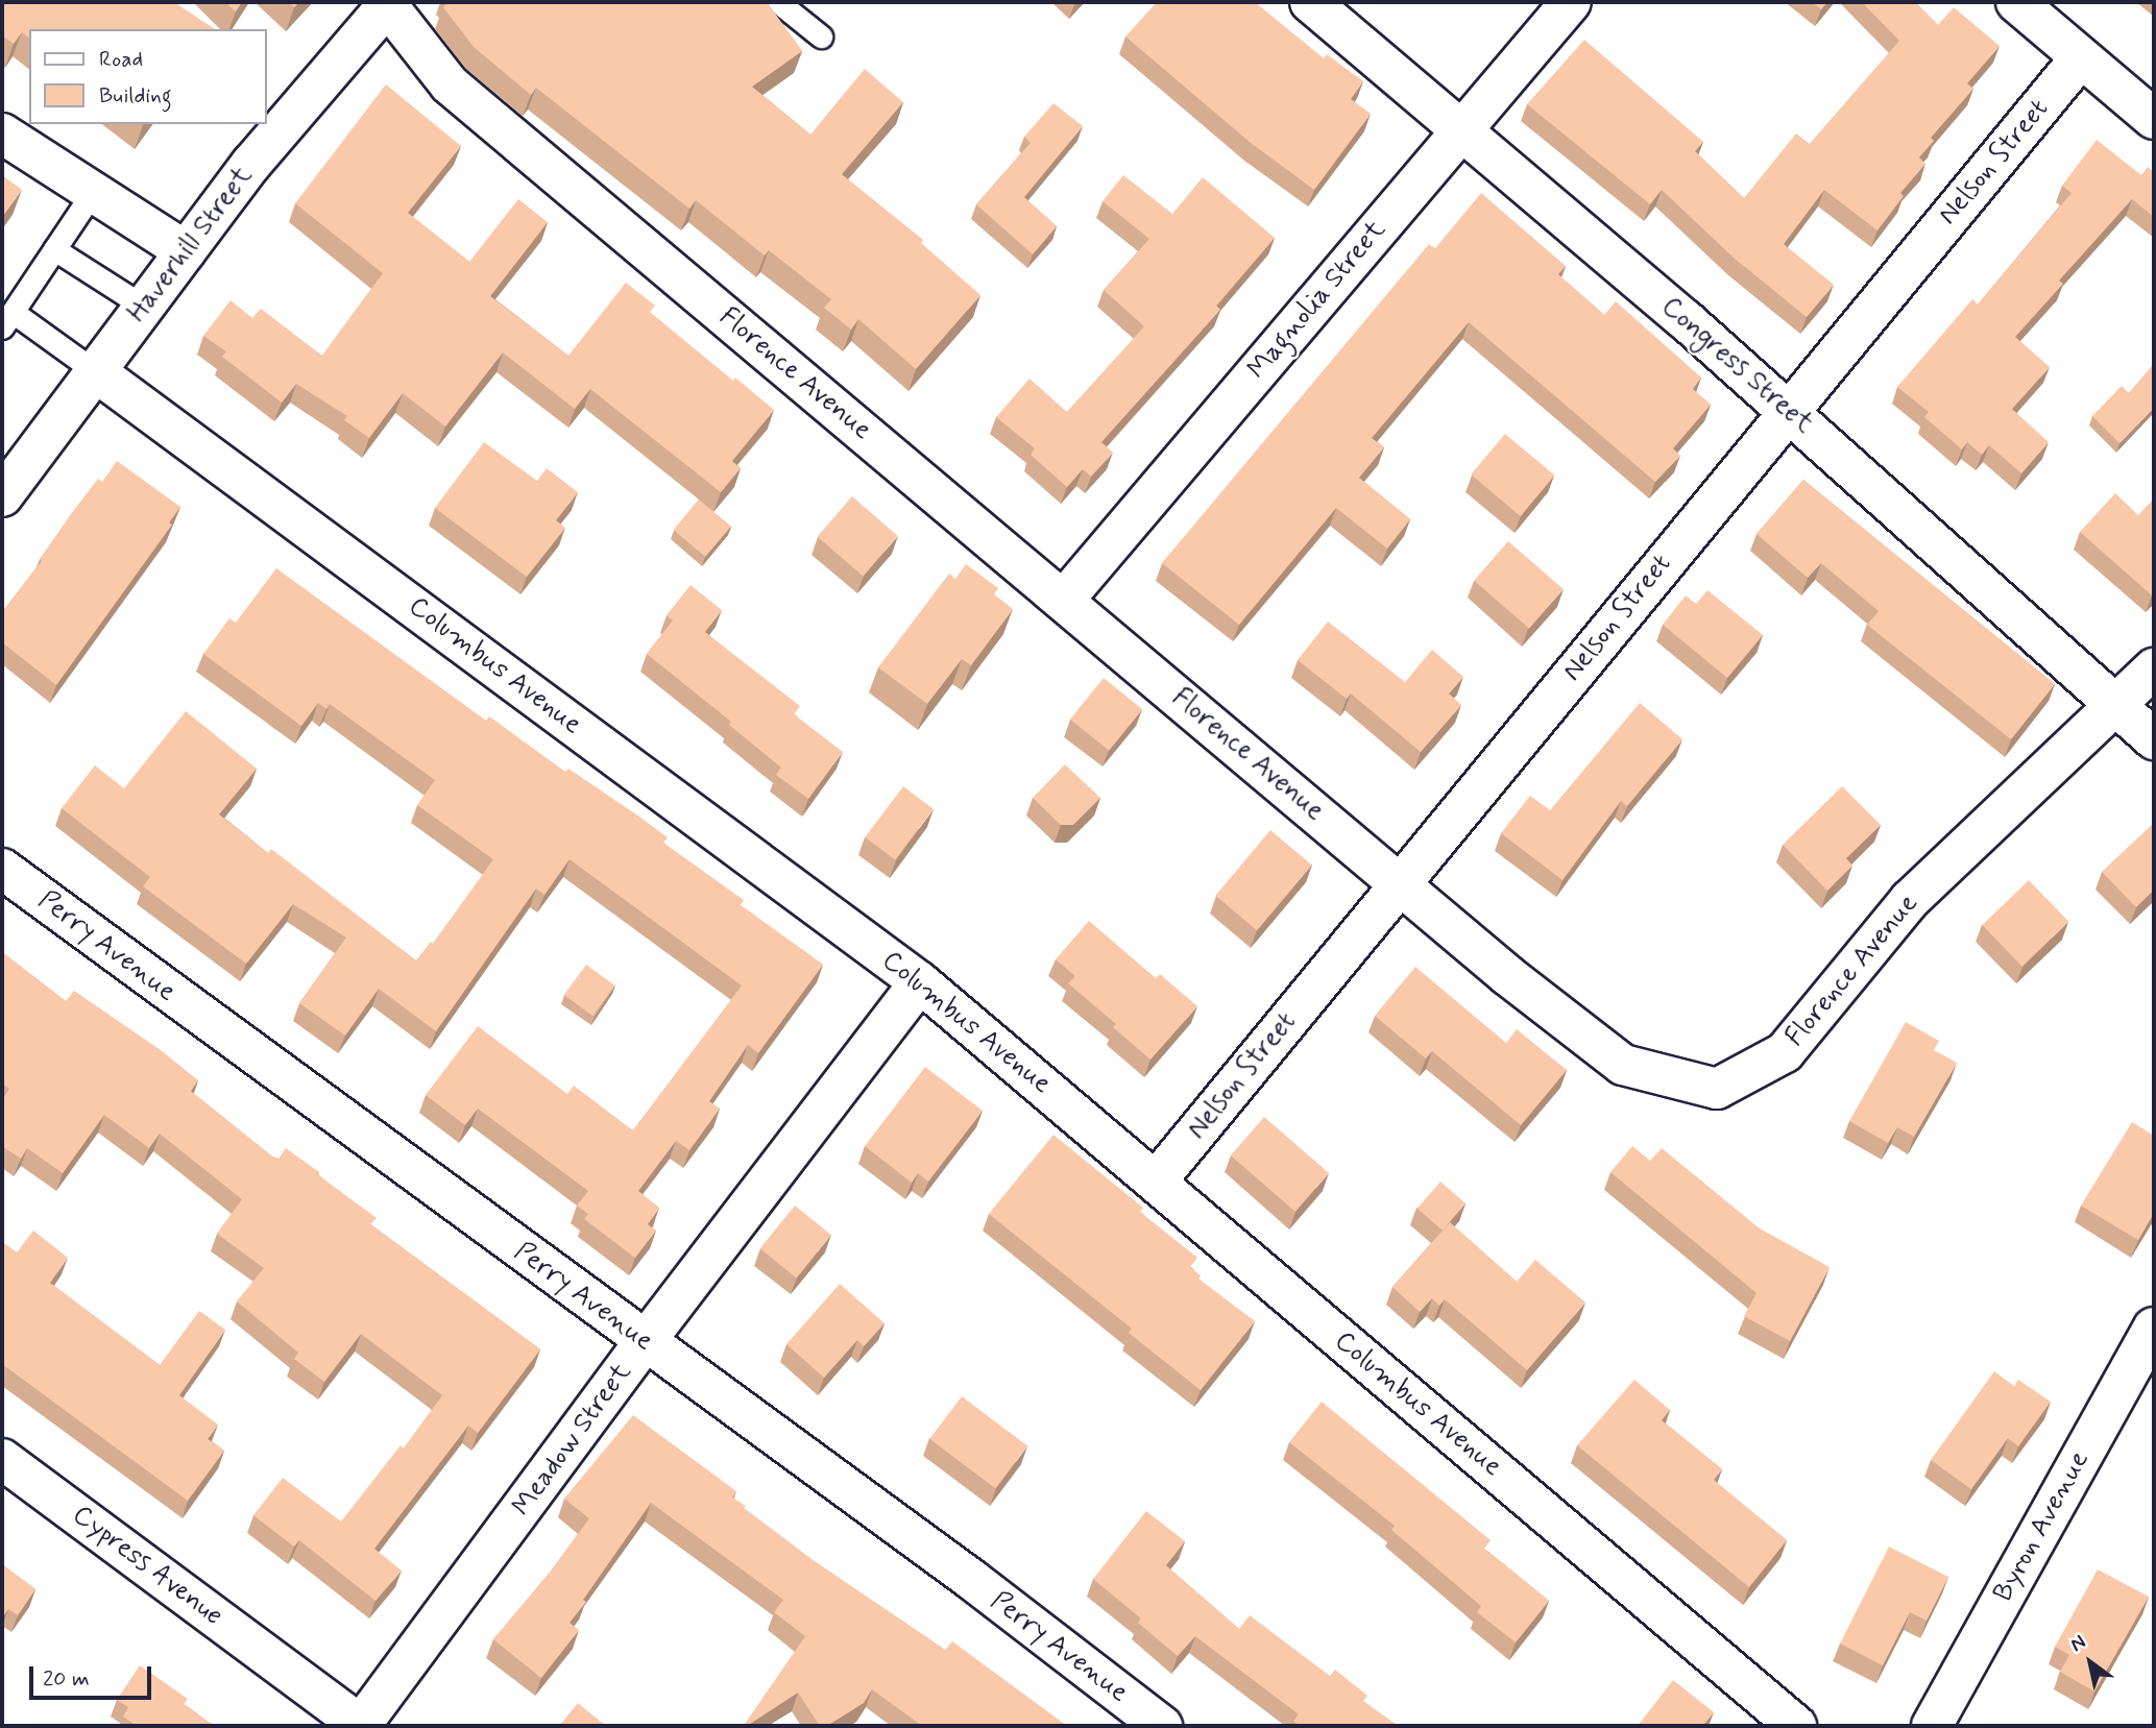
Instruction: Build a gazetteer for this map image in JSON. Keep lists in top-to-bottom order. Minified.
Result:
{"streets":{"street":["Nelson Street","Haverhill Street","Magnolia Street","Congress Street","Florence Avenue","Columbus Avenue","Perry Avenue","Meadow Street","Byron Avenue","Cypress Avenue"]},"crossings":[["Nelson Street","Congress Street"],["Nelson Street","Florence Avenue"],["Nelson Street","Columbus Avenue"],["Haverhill Street","Florence Avenue"],["Haverhill Street","Columbus Avenue"],["Magnolia Street","Congress Street"],["Magnolia Street","Florence Avenue"],["Congress Street","Florence Avenue"],["Columbus Avenue","Meadow Street"],["Perry Avenue","Meadow Street"],["Meadow Street","Cypress Avenue"]],"legend":["Road","Building"],"scale_bar":"20 m","north":"top left"}
